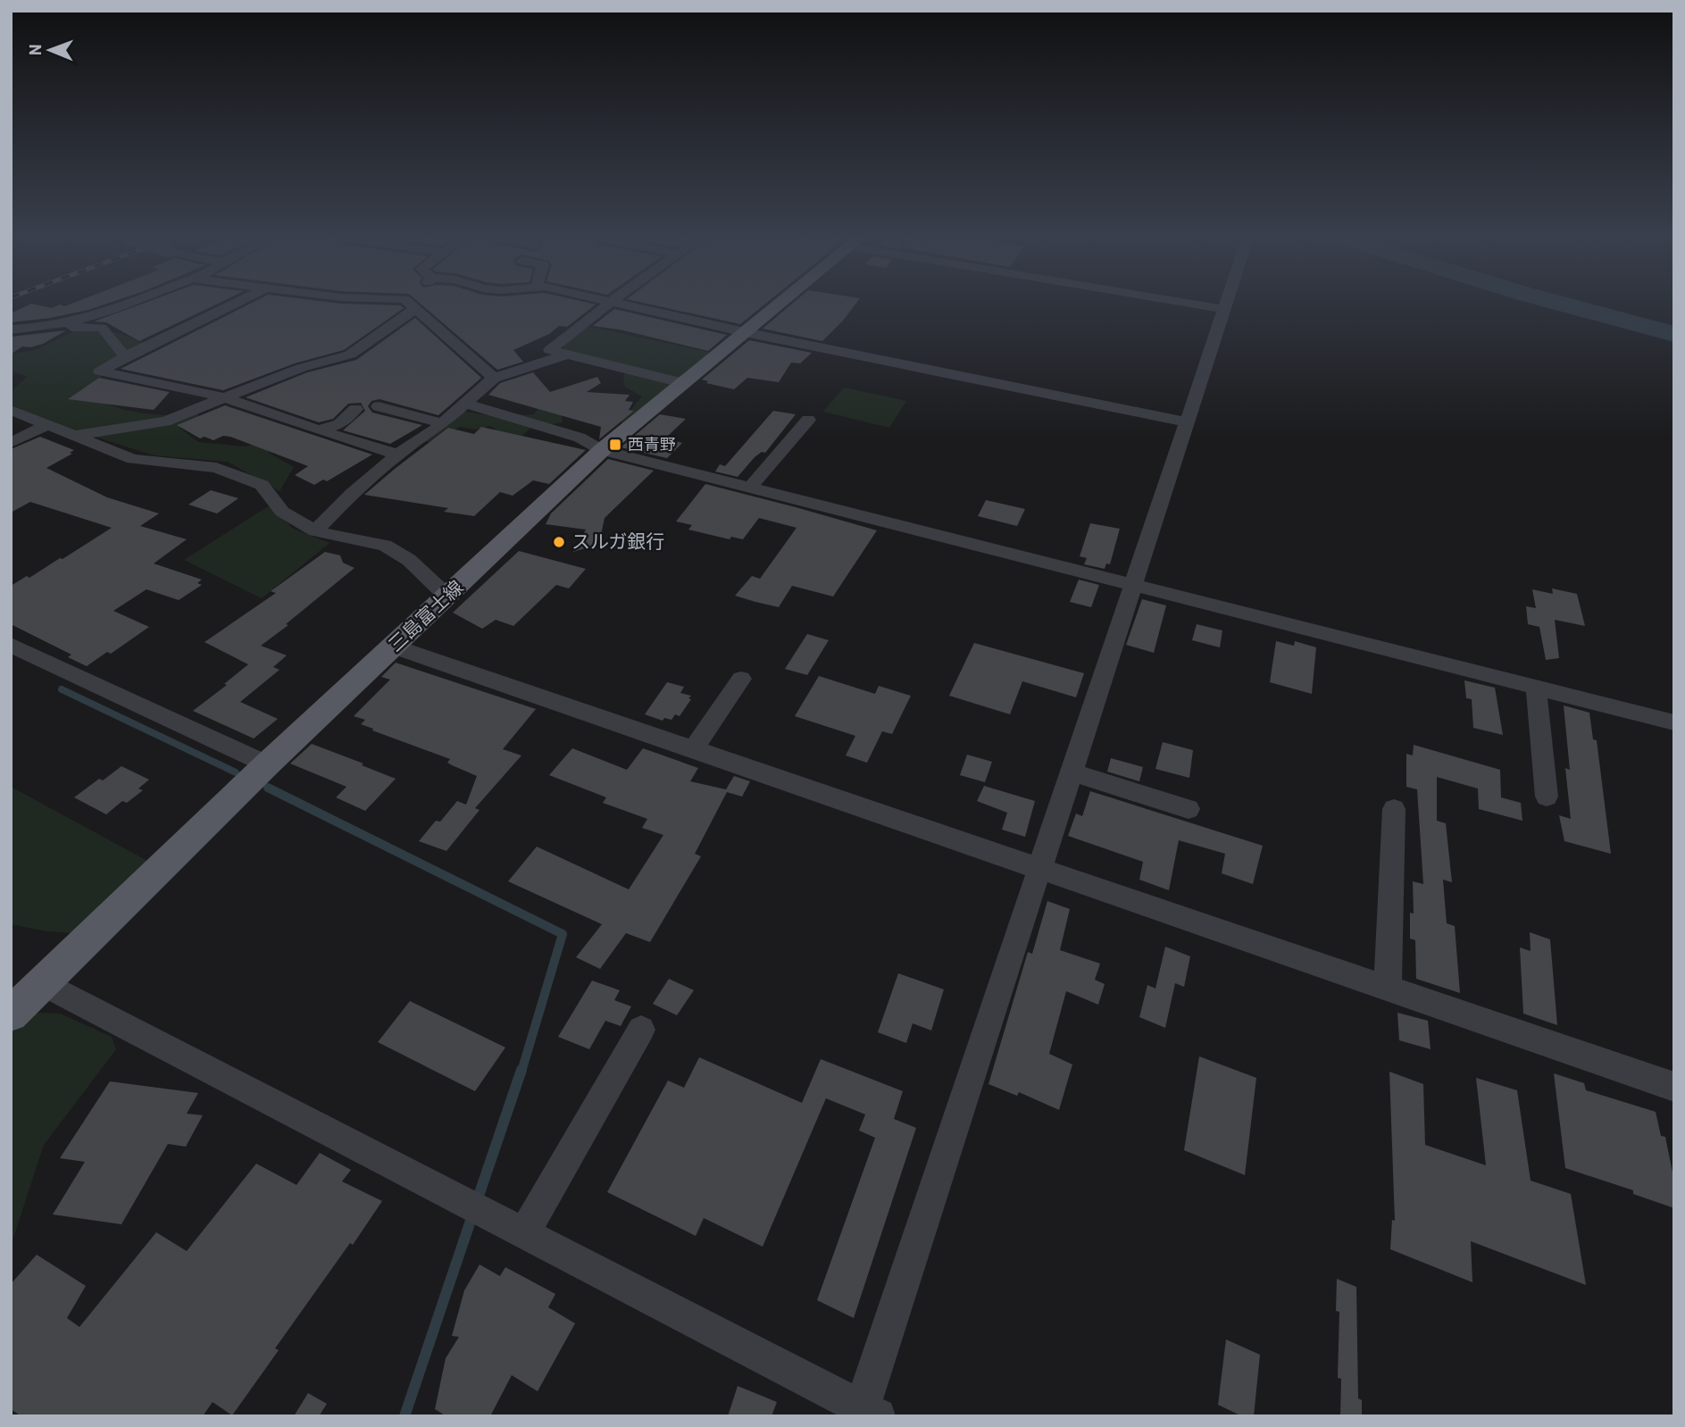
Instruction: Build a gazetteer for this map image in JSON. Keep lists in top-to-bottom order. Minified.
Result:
{"streets":{"main road":["三島富士線"]},"places":{"transit":["西青野"],"other":["スルガ銀行"]},"north":"left"}
